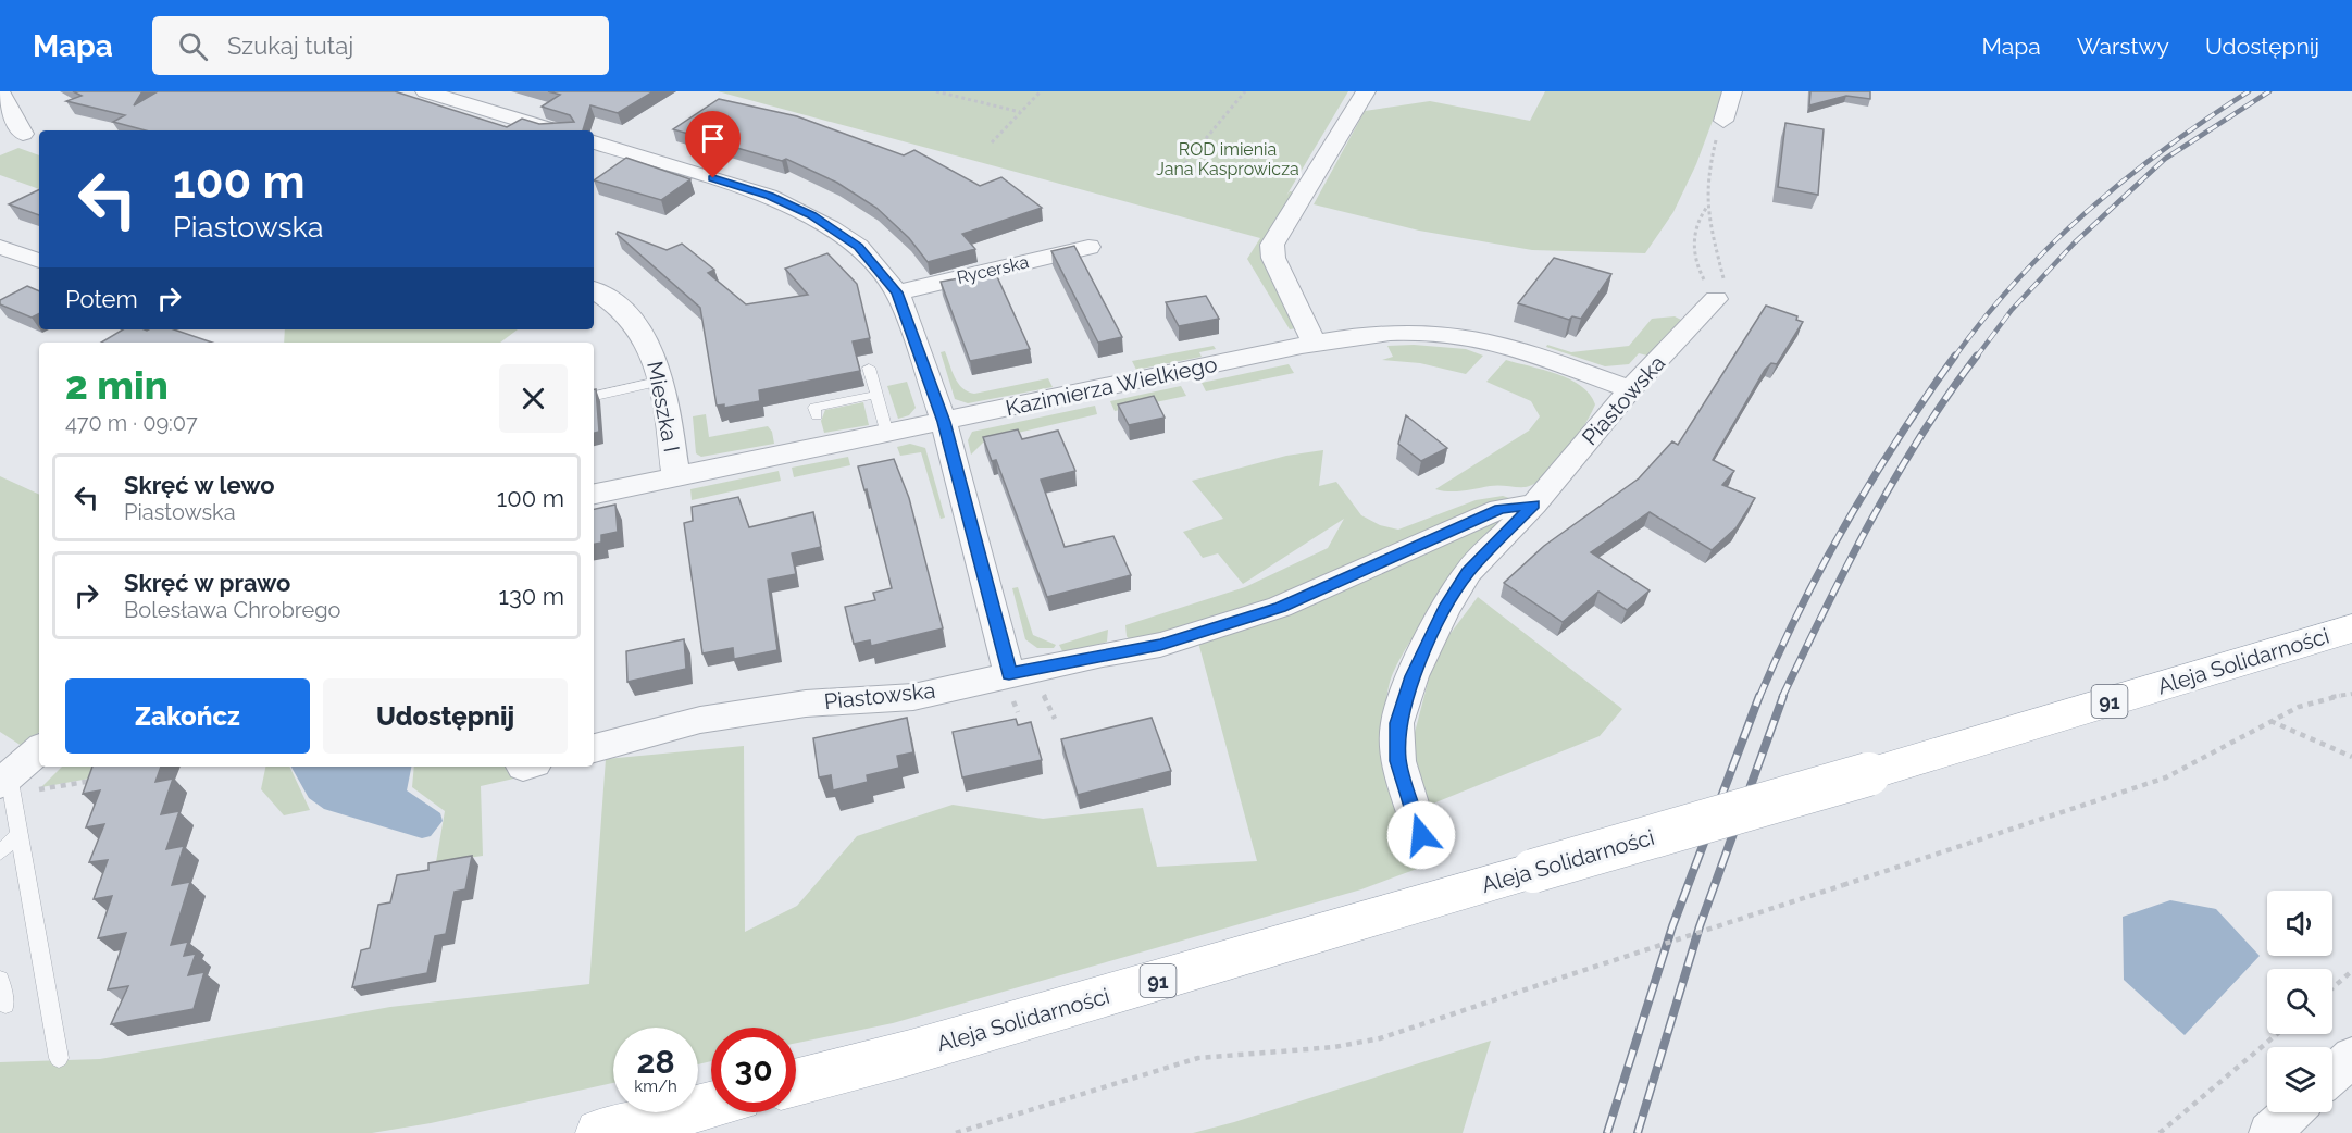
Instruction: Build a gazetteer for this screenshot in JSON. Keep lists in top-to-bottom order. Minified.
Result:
{"streets":{"main road":["Aleja Solidarności","91"],"street":["Rycerska","Kazimierza Wielkiego","Piastowska","Mieszka I"]},"crossings":[["Kazimierza Wielkiego","Piastowska"],["Kazimierza Wielkiego","Mieszka I"]],"parks":["ROD imienia Jana Kasprowicza"],"page":{"header":"Mapa","search":"Szukaj tutaj","nav":["Mapa","Warstwy","Udostępnij"],"turn":["100 m","Piastowska"],"then":"Potem","heading":["2 min","470 m · 09:07"],"list":[{"name":"Skręć w lewo","note":"Piastowska","value":"100 m"},{"name":"Skręć w prawo","note":"Bolesława Chrobrego","value":"130 m"}],"buttons":["Zakończ","Udostępnij"],"speed":"28 km/h","limit":"30"}}
